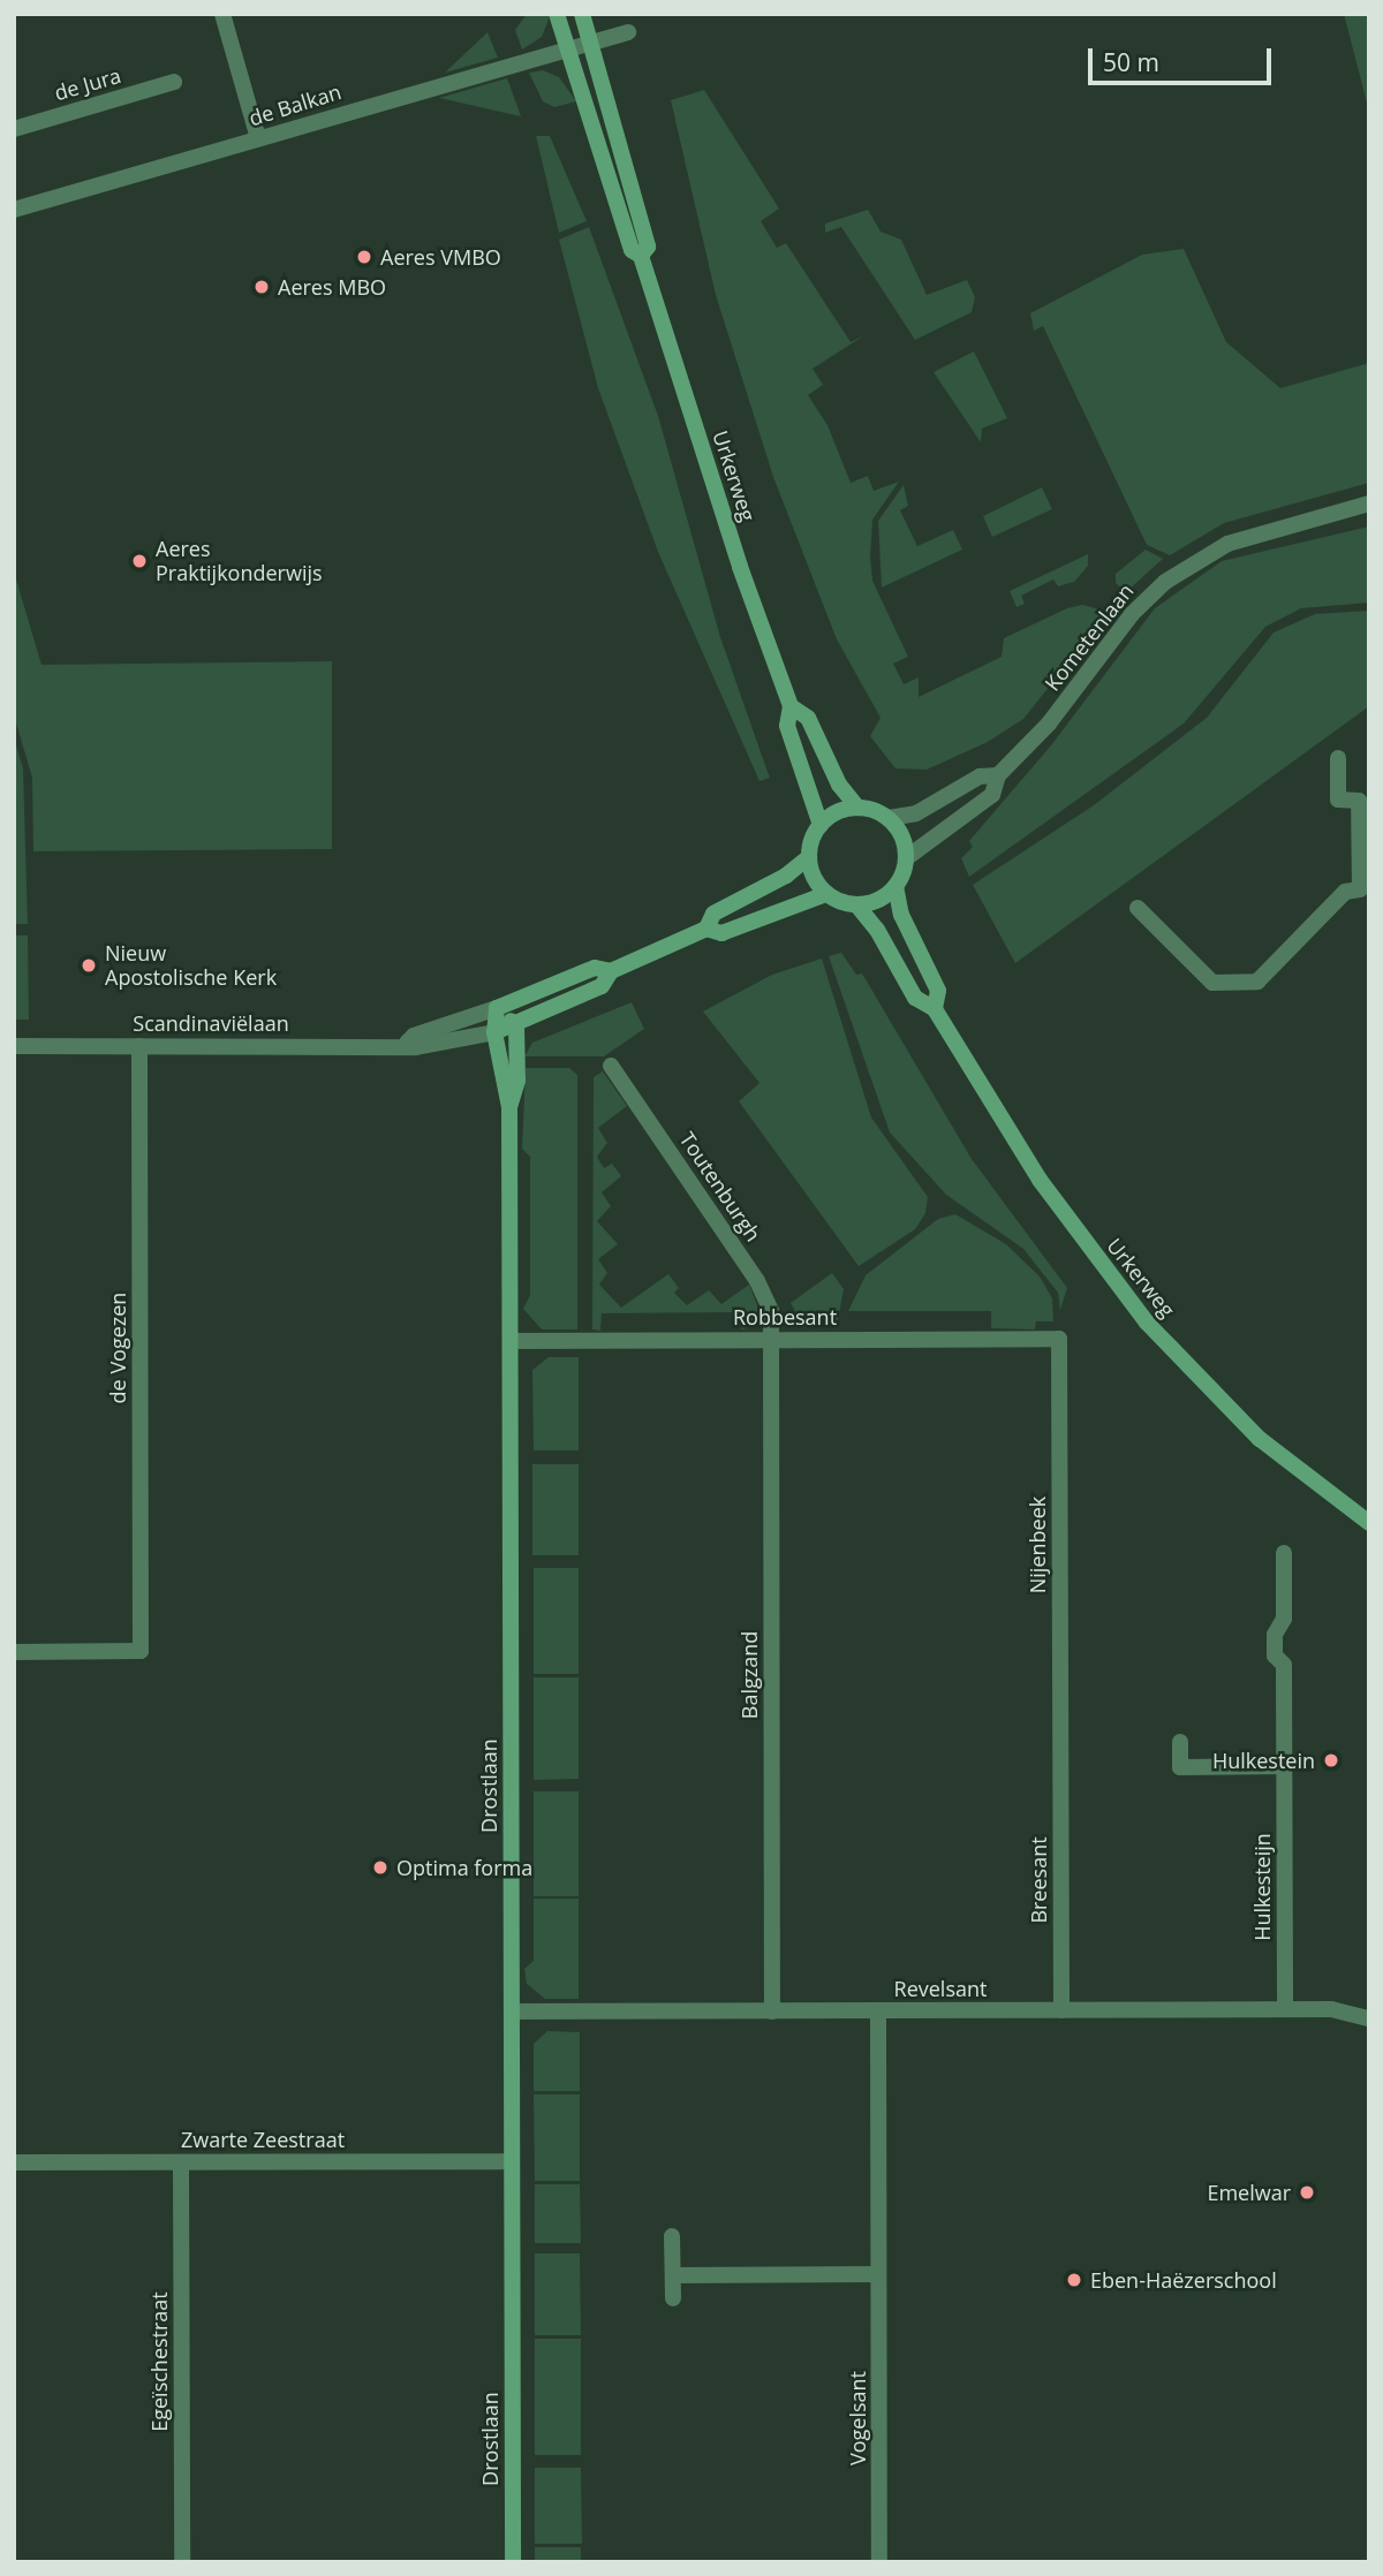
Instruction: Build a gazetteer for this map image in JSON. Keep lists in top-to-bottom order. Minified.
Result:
{"streets":{"main road":["Urkerweg","Scandinaviëlaan","Drostlaan"],"street":["de Jura","de Balkan","Kometenlaan","Toutenburgh","Robbesant","de Vogezen","Nijenbeek","Balgzand","Breesant","Hulkesteijn","Revelsant","Zwarte Zeestraat","Egeïschestraat","Vogelsant"]},"crossings":[["de Balkan","Urkerweg"],["Urkerweg","Kometenlaan"],["Urkerweg","Scandinaviëlaan"],["Kometenlaan","Scandinaviëlaan"],["Scandinaviëlaan","de Vogezen"],["Scandinaviëlaan","Drostlaan"],["Toutenburgh","Robbesant"],["Toutenburgh","Balgzand"],["Robbesant","Nijenbeek"],["Robbesant","Balgzand"],["Robbesant","Drostlaan"],["Nijenbeek","Breesant"],["Balgzand","Revelsant"],["Drostlaan","Revelsant"],["Drostlaan","Zwarte Zeestraat"],["Breesant","Revelsant"],["Hulkesteijn","Revelsant"],["Revelsant","Vogelsant"],["Zwarte Zeestraat","Egeïschestraat"]],"places":["Aeres VMBO","Aeres MBO","Aeres Praktijkonderwijs","Nieuw Apostolische Kerk","Hulkestein","Optima forma","Emelwar","Eben-Haëzerschool"],"scale_bar":"50 m"}
